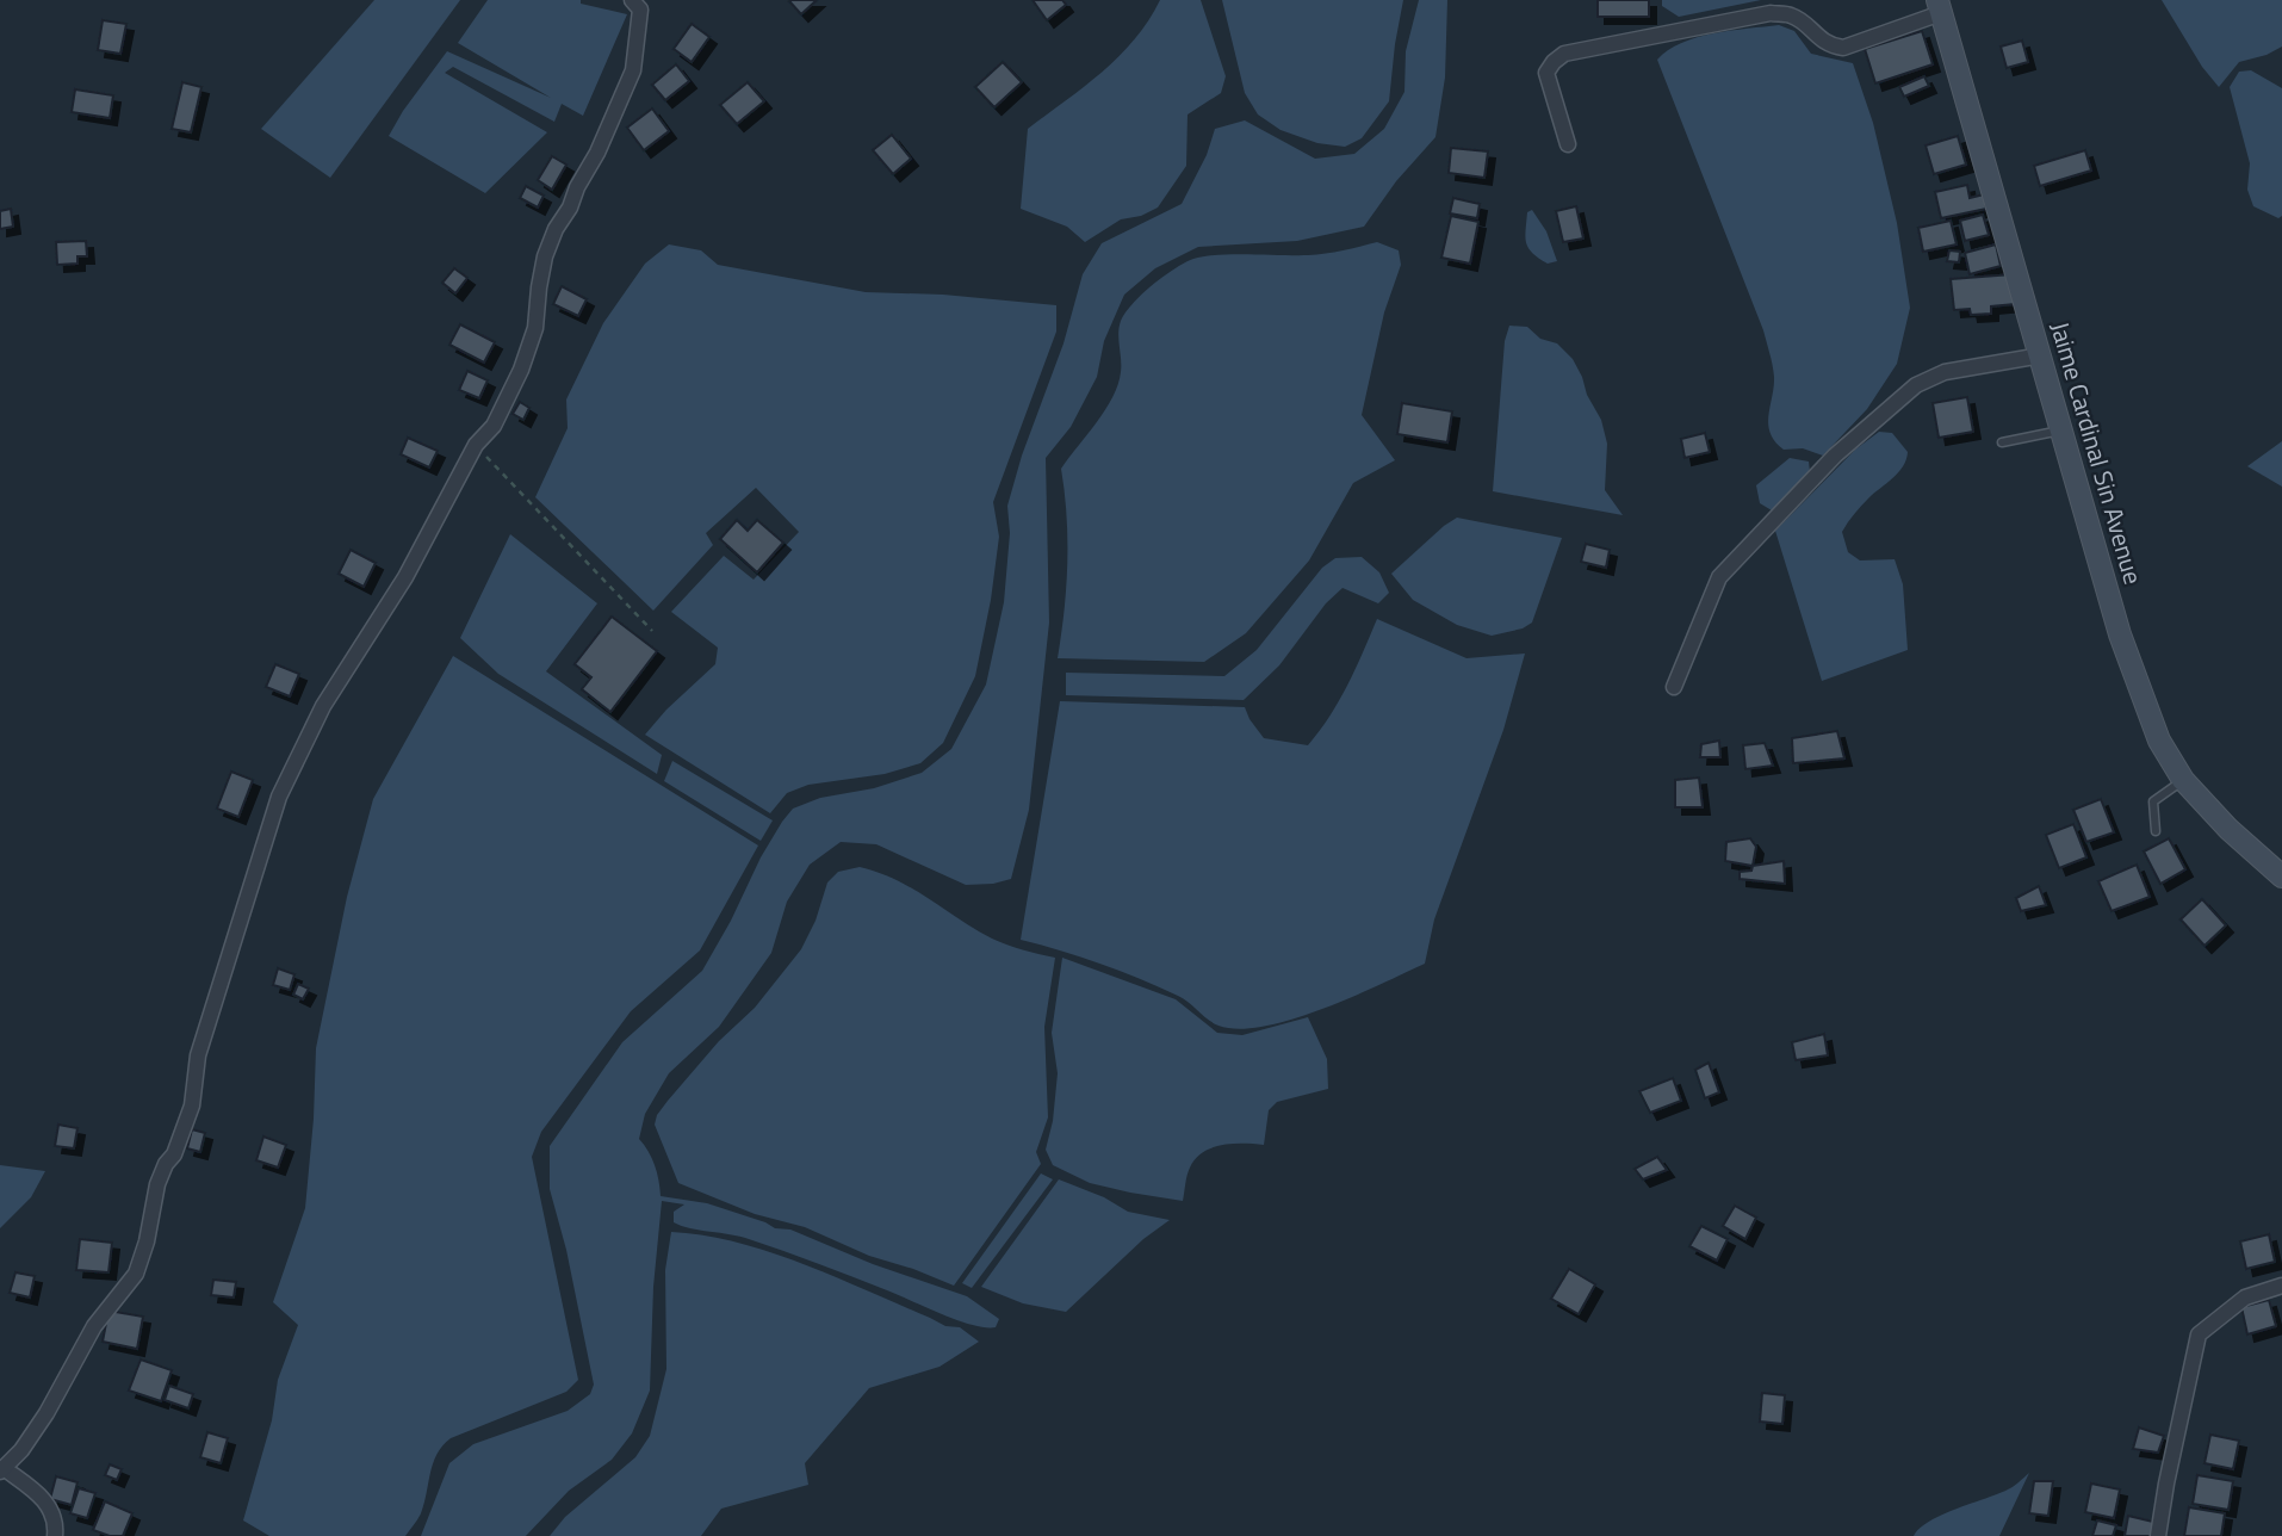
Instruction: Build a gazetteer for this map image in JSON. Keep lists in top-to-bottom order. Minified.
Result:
{"streets":{"street":["Jaime Cardinal Sin Avenue"]}}
